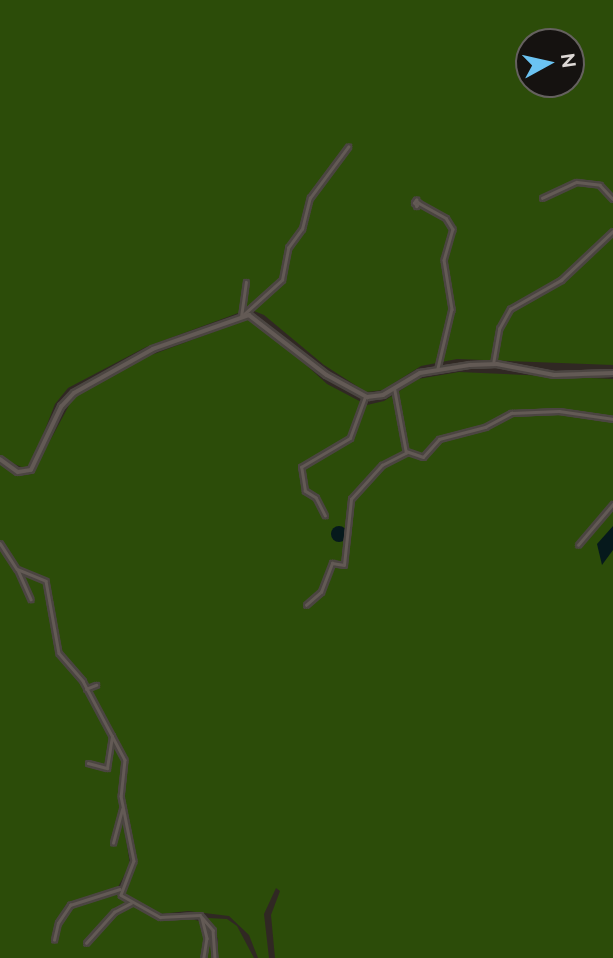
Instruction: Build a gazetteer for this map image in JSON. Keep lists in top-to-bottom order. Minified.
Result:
{"north":"right"}
